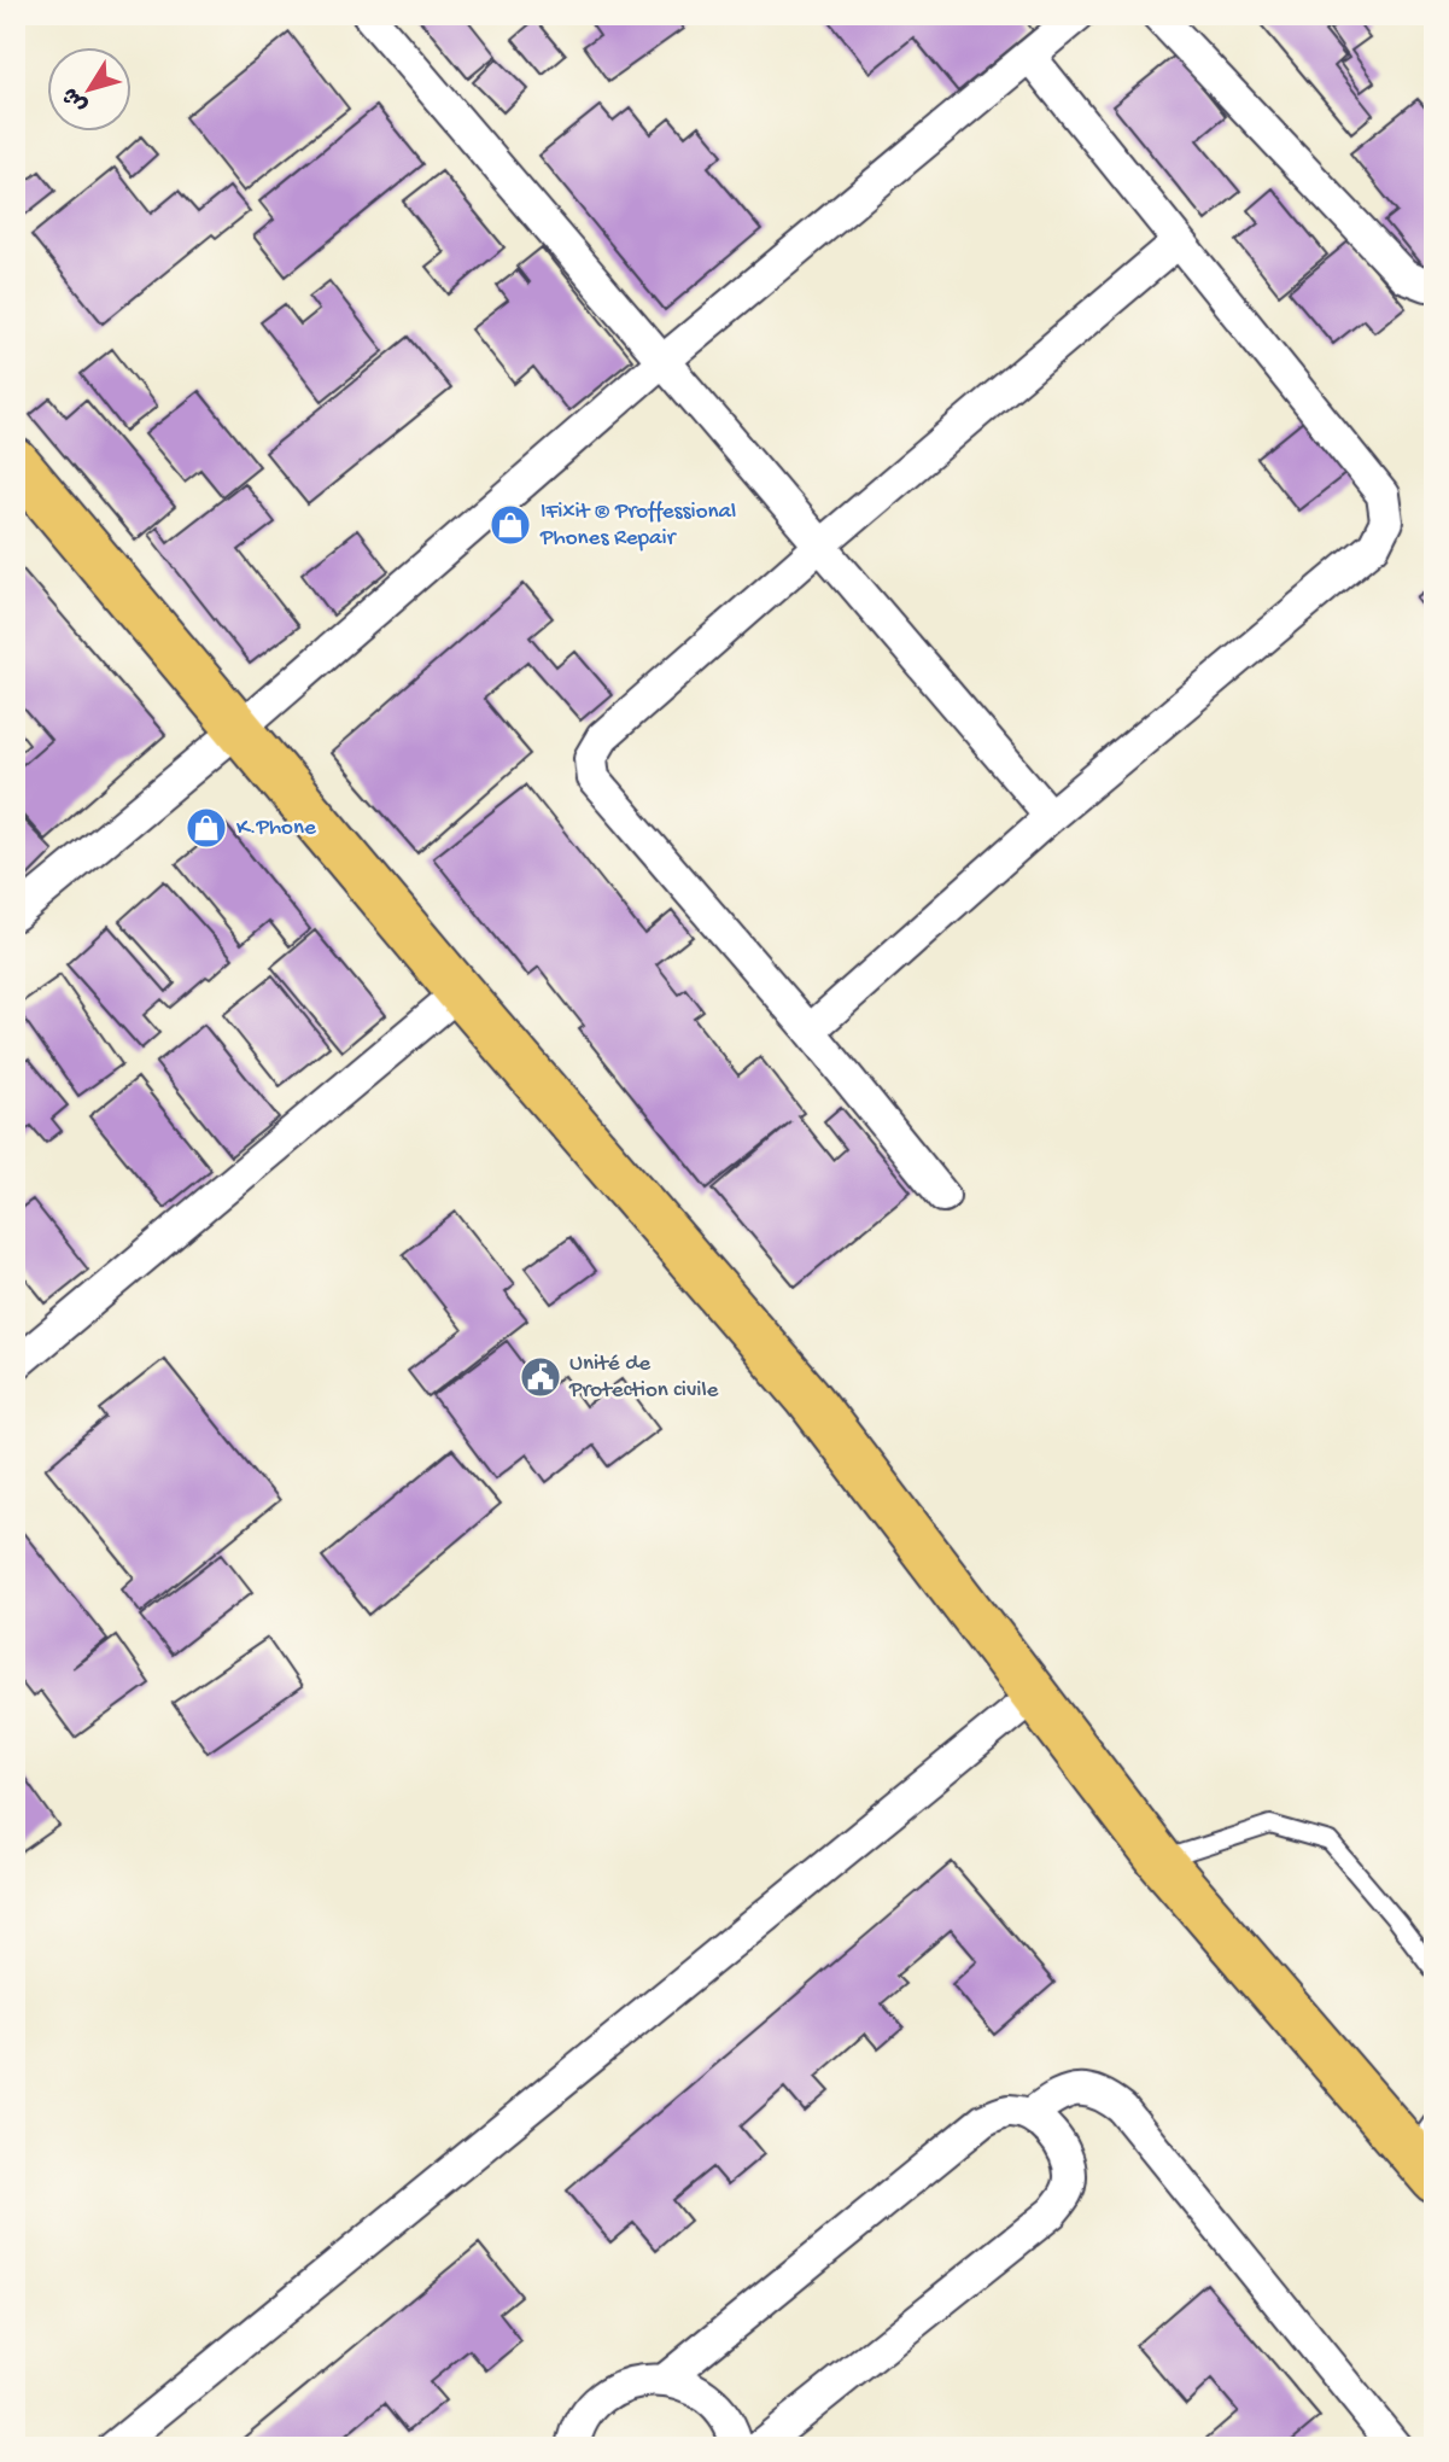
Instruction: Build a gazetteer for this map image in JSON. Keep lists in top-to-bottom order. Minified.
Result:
{"places":{"shop":["IFixit ® Proffessional Phones Repair","K.Phone"],"public building":["Unité de Protection civile"]},"north":"bottom left"}
